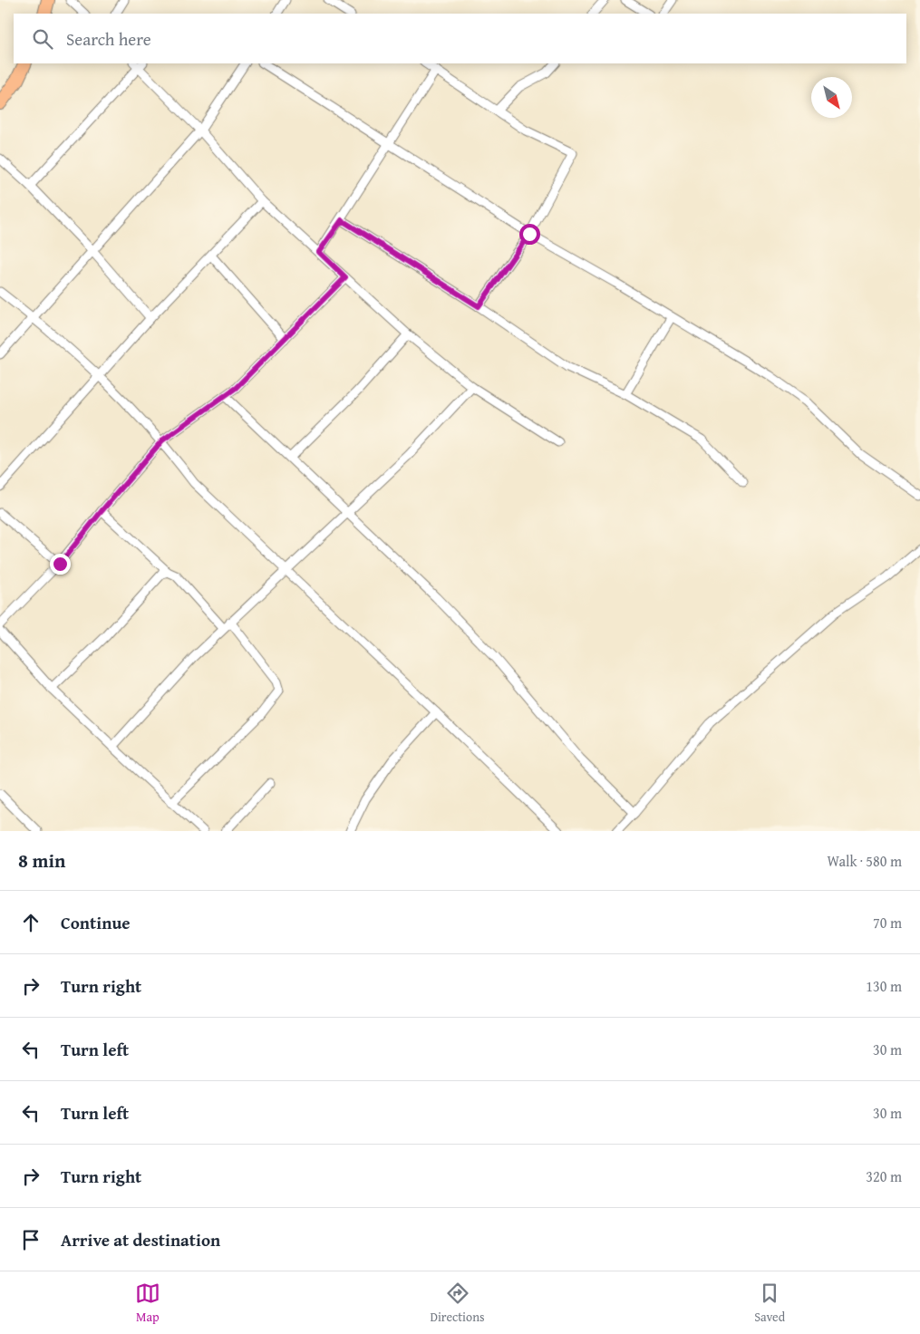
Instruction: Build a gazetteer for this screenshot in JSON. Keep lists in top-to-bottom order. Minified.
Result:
{"north":"bottom right","page":{"search":"Search here","heading":["8 min","Walk · 580 m"],"list":[["Continue","70 m"],["Turn right","130 m"],["Turn left","30 m"],["Turn left","30 m"],["Turn right","320 m"],"Arrive at destination"],"nav":["Map","Directions","Saved"]}}
